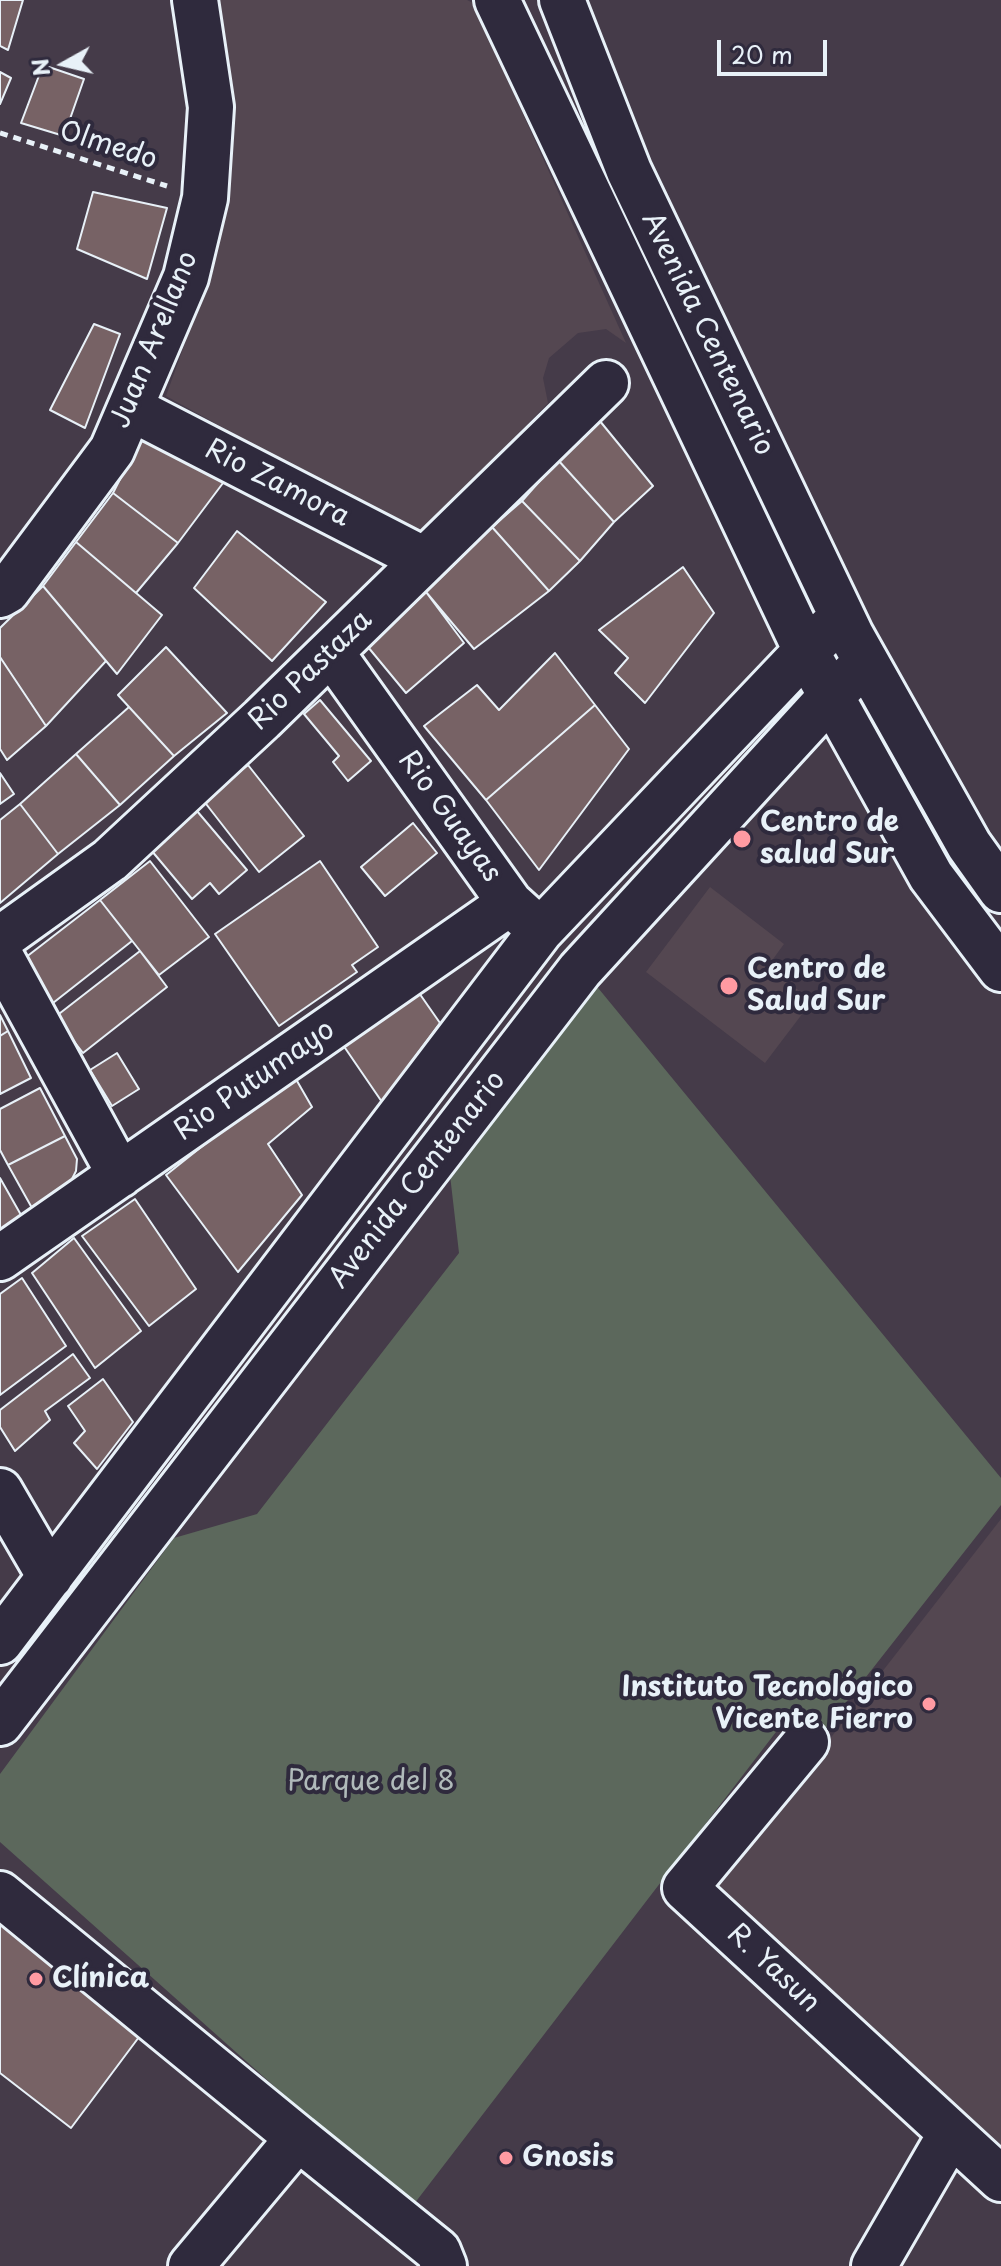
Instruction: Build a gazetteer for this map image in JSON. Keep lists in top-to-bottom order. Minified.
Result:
{"streets":{"street":["Avenida Centenario","Juan Arellano","Rio Zamora","Rio Pastaza","Rio Guayas","Rio Putumayo","R. Yasun"],"path":["Olmedo"]},"crossings":[["Olmedo","Juan Arellano"],["Avenida Centenario","Rio Guayas"],["Avenida Centenario","Rio Putumayo"],["Juan Arellano","Rio Zamora"],["Rio Zamora","Rio Pastaza"],["Rio Pastaza","Rio Guayas"],["Rio Guayas","Rio Putumayo"]],"parks":["Parque del 8"],"places":["Centro de salud Sur","Centro de Salud Sur","Instituto Tecnológico Vicente Fierro","Clínica","Gnosis"],"scale_bar":"20 m","north":"left"}
